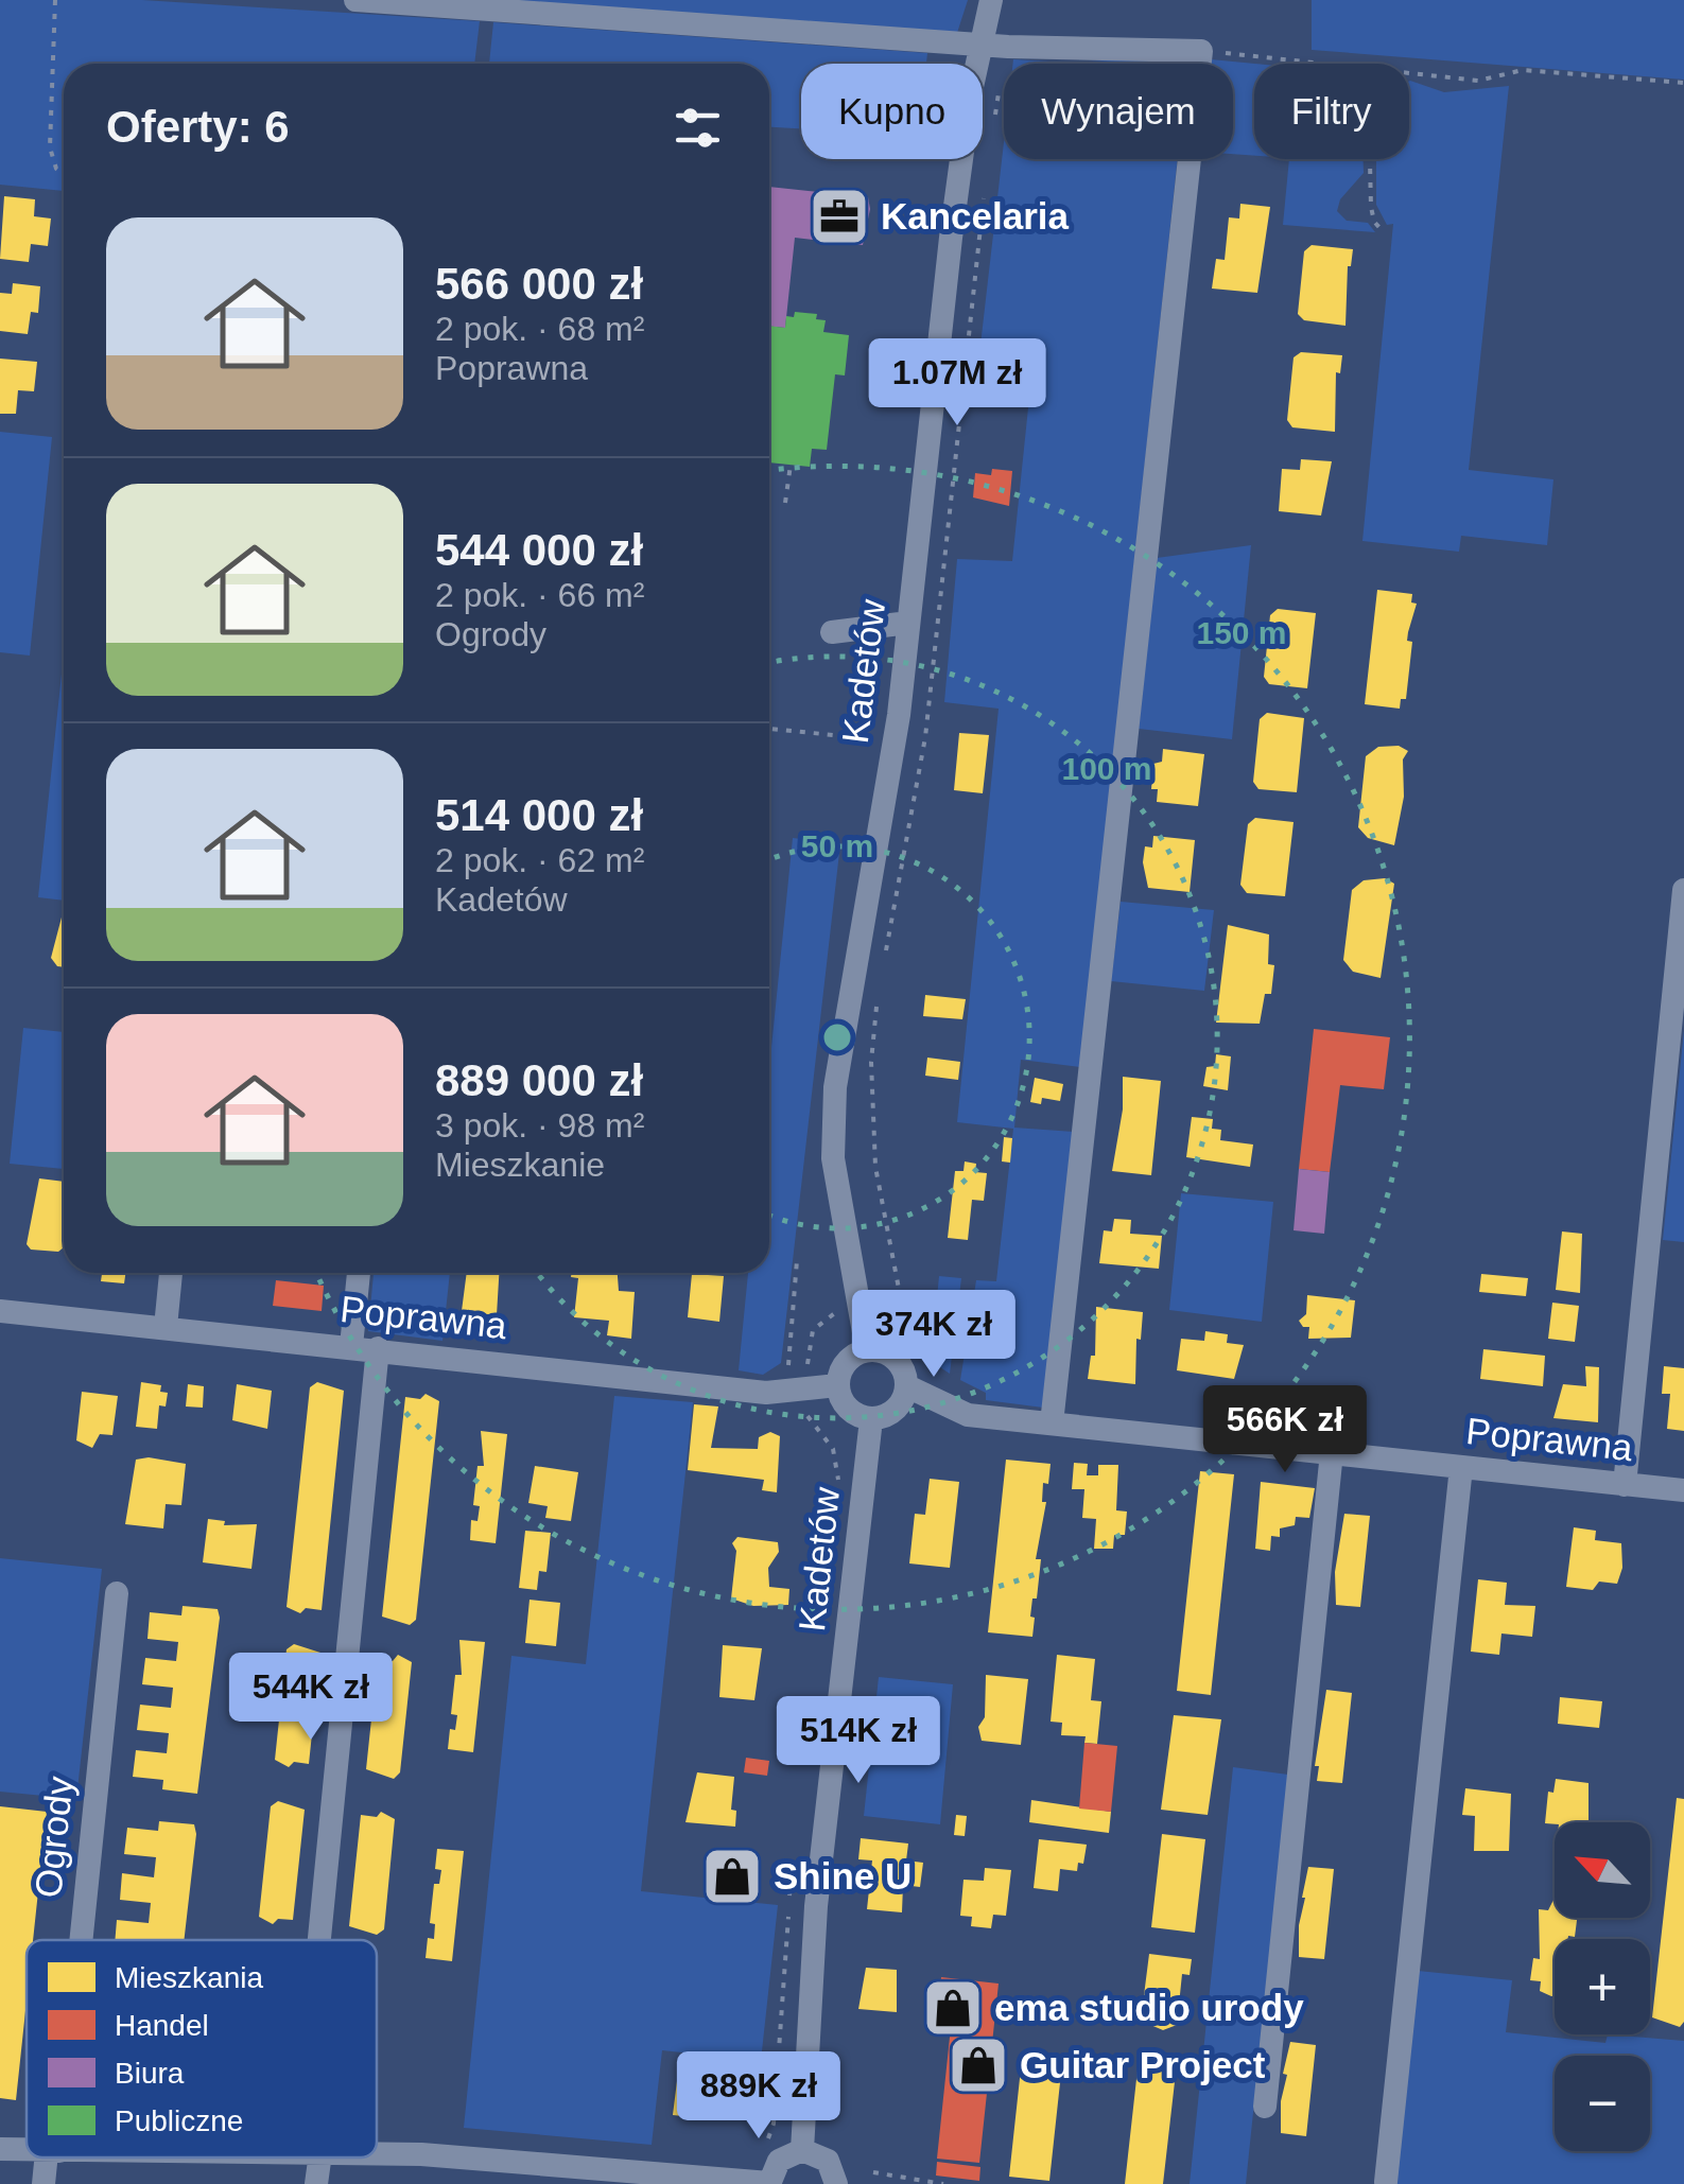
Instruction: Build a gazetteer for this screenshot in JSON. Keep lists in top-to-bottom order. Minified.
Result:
{"streets":{"street":["Kadetów","Poprawna","Ogrody"]},"crossings":[["Kadetów","Poprawna"]],"places":{"office":["Kancelaria"],"shop":["Shine U","ema studio urody","Guitar Project"]},"legend":["Mieszkania","Handel","Biura","Publiczne"],"north":"top left","page":{"chip":["Kupno","Wynajem","Filtry"],"heading":"Oferty: 6","list":[{"name":"566 000 zł","note":"2 pok. · 68 m² · Poprawna"},{"name":"544 000 zł","note":"2 pok. · 66 m² · Ogrody"},{"name":"514 000 zł","note":"2 pok. · 62 m² · Kadetów"},{"name":"889 000 zł","note":"3 pok. · 98 m² · Mieszkanie"}],"price":["1.07M zł","374K zł","566K zł","544K zł","514K zł","889K zł"],"map_buttons":["+","−"]},"rings":["150 m","100 m","50 m"]}
